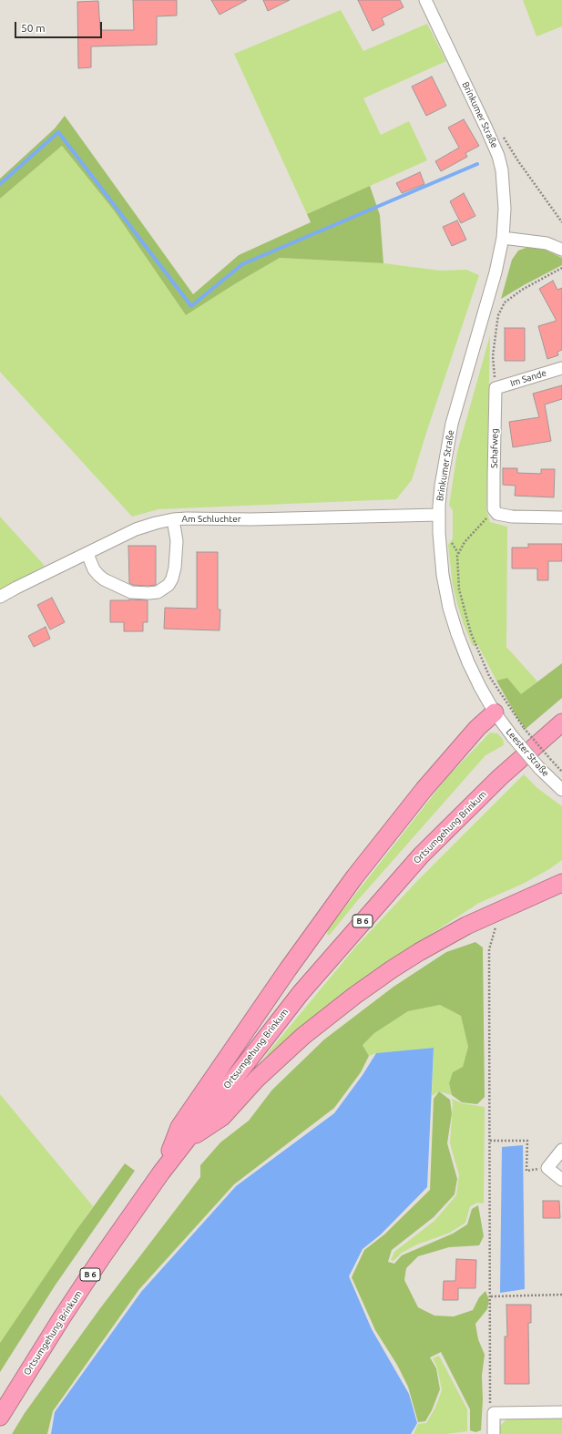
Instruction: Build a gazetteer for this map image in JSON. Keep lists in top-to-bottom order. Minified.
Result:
{"streets":{"highway":["Ortsumgehung Brinkum","B 6"],"street":["Brinkumer Straße","Im Sande","Schafweg","Am Schluchter","Leester Straße"]},"crossings":[["Brinkumer Straße","Am Schluchter"],["Brinkumer Straße","Leester Straße"],["Brinkumer Straße","B 6"],["Im Sande","Schafweg"],["Leester Straße","B 6"],["Ortsumgehung Brinkum","B 6"]],"scale_bar":"50 m"}
